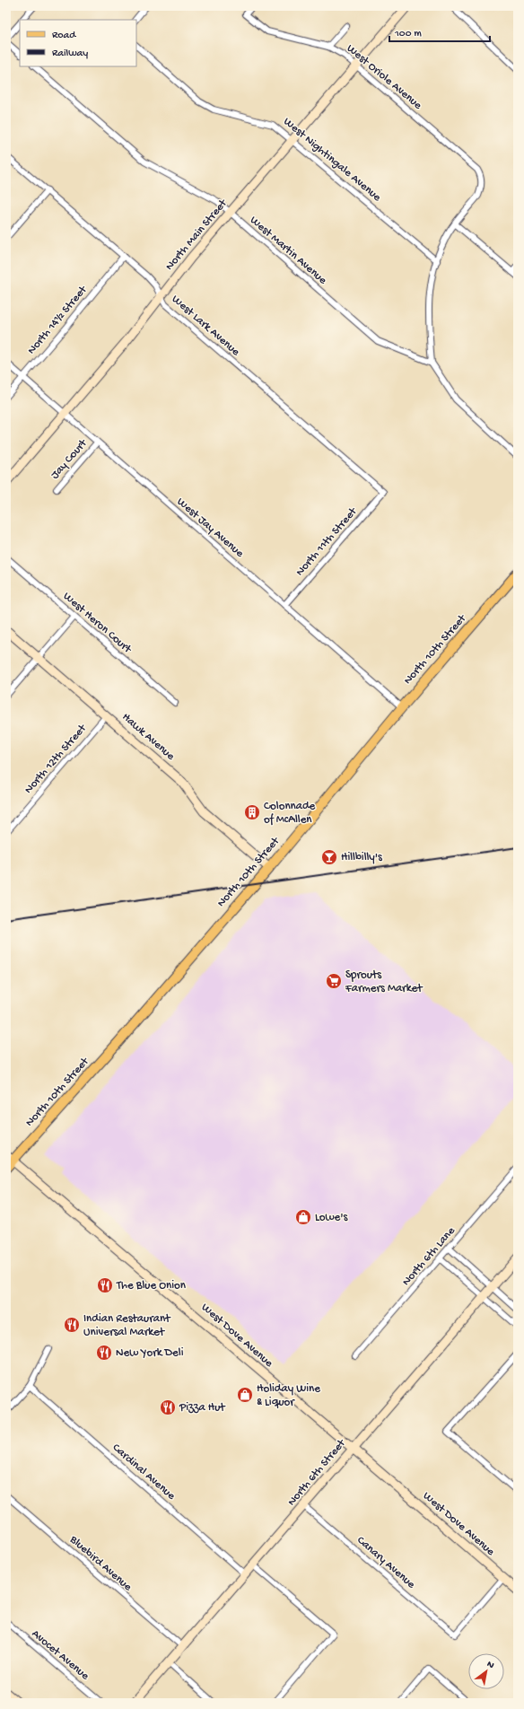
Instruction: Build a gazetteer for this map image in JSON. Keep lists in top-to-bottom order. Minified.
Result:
{"streets":{"main road":["North 10th Street"],"street":["West Oriole Avenue","West Nightingale Avenue","North Main Street","West Martin Avenue","North 14½ Street","West Lark Avenue","Jay Court","West Jay Avenue","North 11th Street","West Heron Court","Hawk Avenue","North 12th Street","North 6th Lane","West Dove Avenue","Cardinal Avenue","North 6th Street","Canary Avenue","Bluebird Avenue","Avocet Avenue"]},"crossings":[["West Oriole Avenue","North Main Street"],["West Nightingale Avenue","North Main Street"],["North Main Street","West Martin Avenue"],["North Main Street","West Lark Avenue"],["North Main Street","West Jay Avenue"],["North 14½ Street","West Lark Avenue"],["North 14½ Street","West Jay Avenue"],["West Lark Avenue","North 11th Street"],["Jay Court","West Jay Avenue"],["West Jay Avenue","North 11th Street"],["West Jay Avenue","North 10th Street"],["North 10th Street","Hawk Avenue"],["North 10th Street","West Dove Avenue"],["Hawk Avenue","North 12th Street"],["West Dove Avenue","North 6th Street"],["West Dove Avenue","Canary Avenue"],["Cardinal Avenue","North 6th Street"],["North 6th Street","Canary Avenue"],["North 6th Street","Bluebird Avenue"]],"places":{"building":["Colonnade of McAllen"],"bar":["Hillbilly's"],"supermarket":["Sprouts Farmers Market"],"shop":["Lowe's","Holiday Wine & Liquor"],"restaurant":["The Blue Onion","Indian Restaurant Universal Market","New York Deli","Pizza Hut"]},"legend":["Road","Railway"],"scale_bar":"100 m","north":"top right"}
